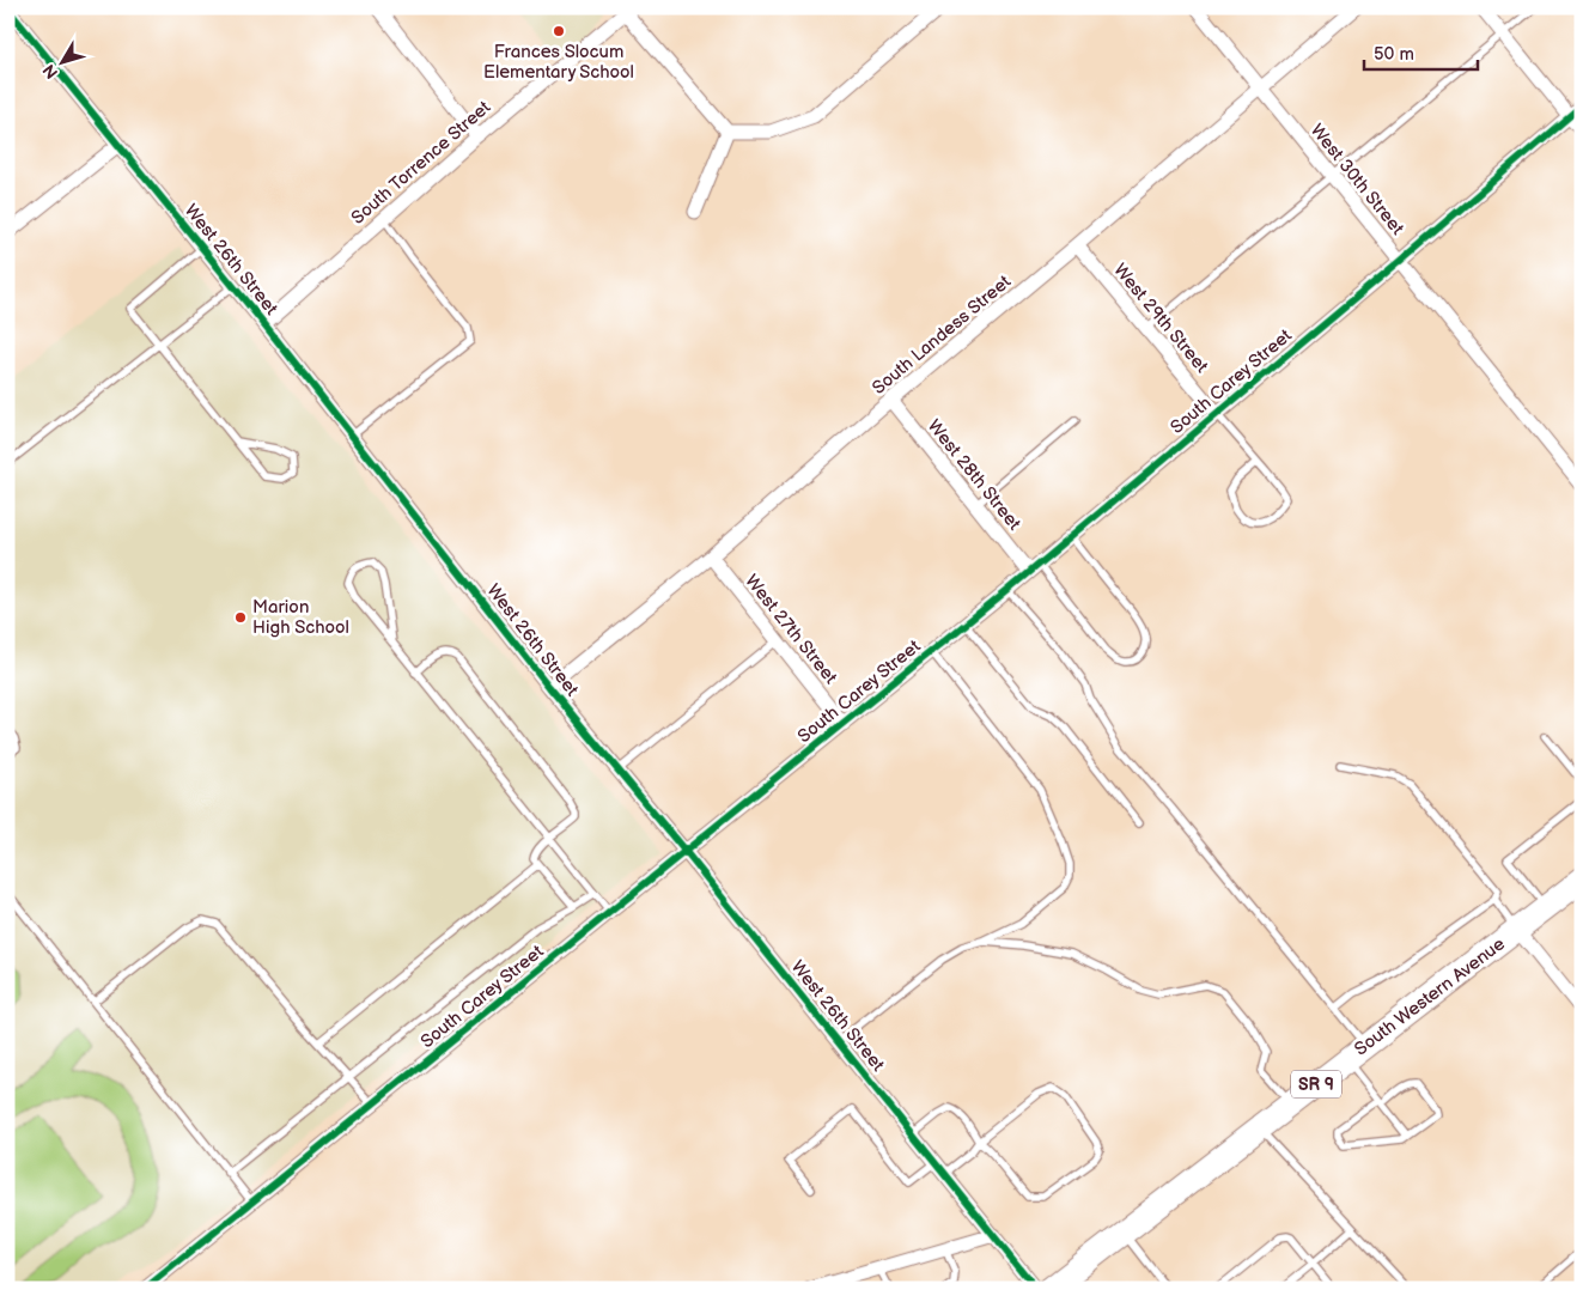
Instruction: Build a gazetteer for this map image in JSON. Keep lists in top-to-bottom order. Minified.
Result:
{"streets":{"highway":["South Western Avenue","SR 9"],"street":["South Torrence Street","West 30th Street","West 26th Street","West 29th Street","South Landess Street","South Carey Street","West 28th Street","West 27th Street"]},"crossings":[["South Torrence Street","West 26th Street"],["West 30th Street","South Landess Street"],["West 30th Street","South Carey Street"],["West 26th Street","South Landess Street"],["West 26th Street","South Carey Street"],["West 29th Street","South Landess Street"],["West 29th Street","South Carey Street"],["South Landess Street","West 28th Street"],["South Landess Street","West 27th Street"],["South Carey Street","West 28th Street"],["South Carey Street","West 27th Street"]],"places":["Frances Slocum Elementary School","Marion High School"],"scale_bar":"50 m","north":"bottom left"}
